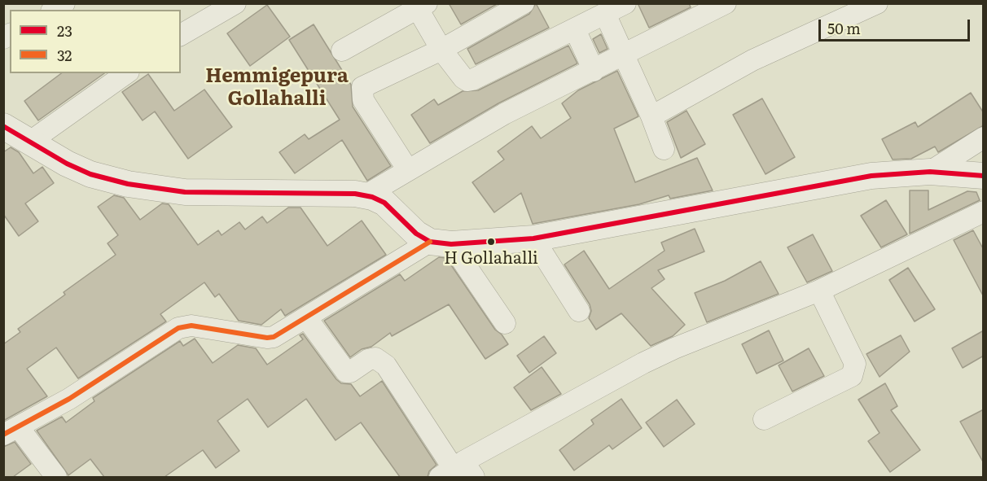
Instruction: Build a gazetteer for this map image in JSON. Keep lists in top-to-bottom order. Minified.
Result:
{"districts":["Hemmigepura Gollahalli"],"places":["H Gollahalli"],"lines":["transit line 23","transit line 32"],"legend":["23","32"],"scale_bar":"50 m"}
